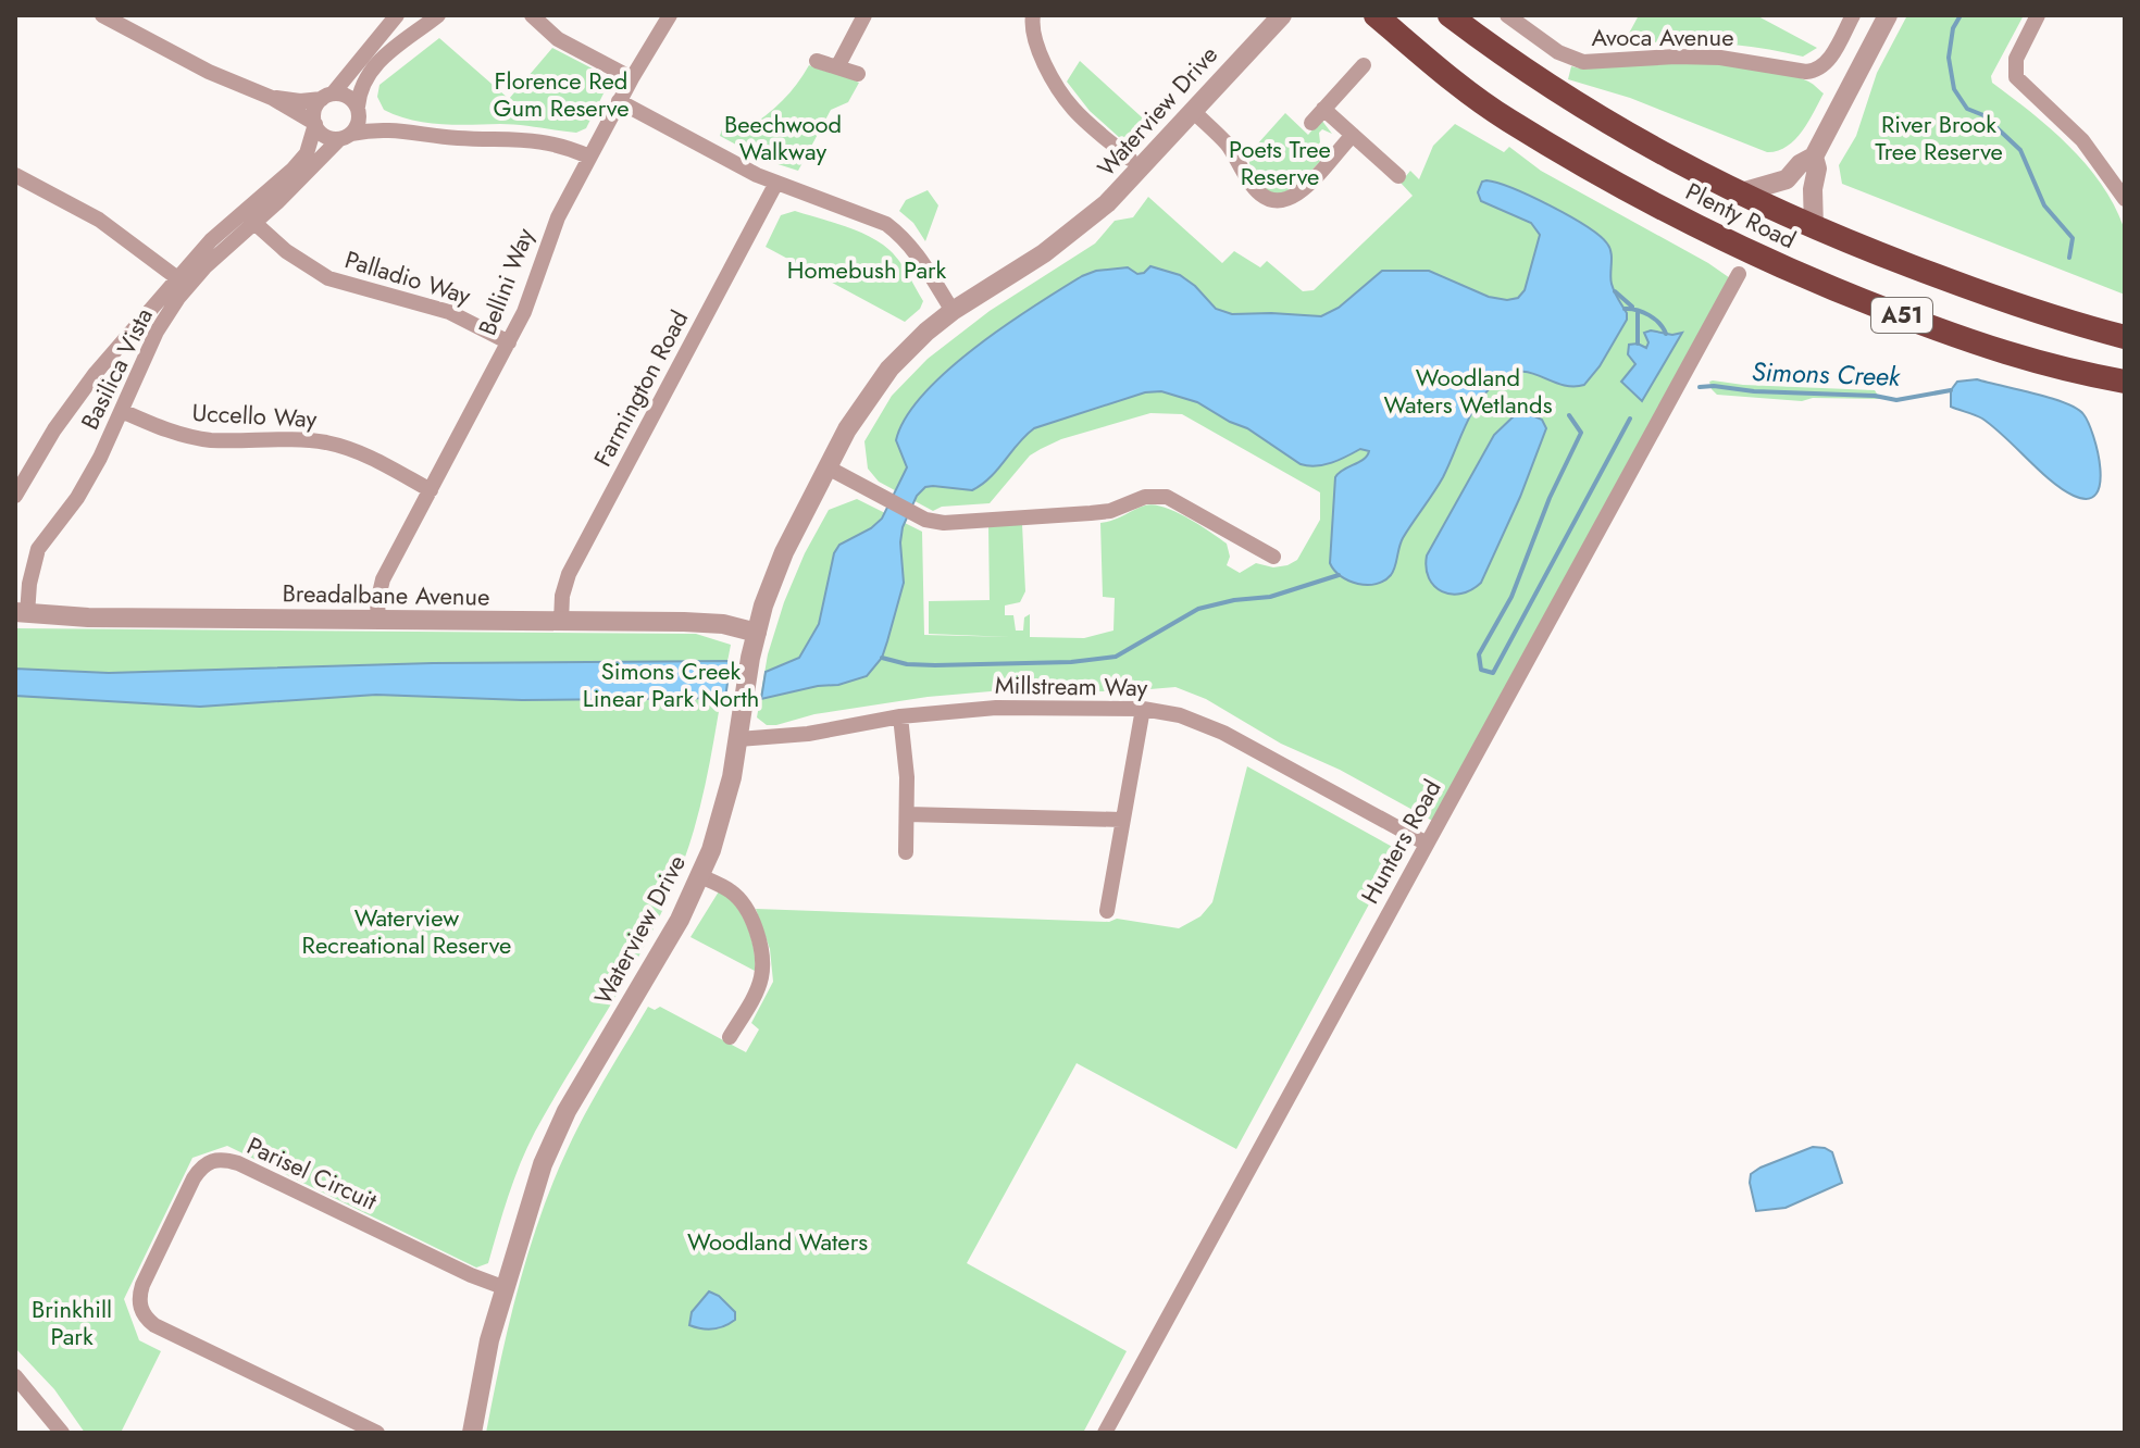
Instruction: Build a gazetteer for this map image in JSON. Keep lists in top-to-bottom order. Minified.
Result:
{"streets":{"highway":["Plenty Road","A51"],"street":["Avoca Avenue","Waterview Drive","Palladio Way","Bellini Way","Basilica Vista","Farmington Road","Uccello Way","Breadalbane Avenue","Millstream Way","Hunters Road","Parisel Circuit"]},"crossings":[["Waterview Drive","Breadalbane Avenue"],["Waterview Drive","Millstream Way"],["Waterview Drive","Parisel Circuit"],["Palladio Way","Bellini Way"],["Palladio Way","Basilica Vista"],["Bellini Way","Uccello Way"],["Bellini Way","Breadalbane Avenue"],["Basilica Vista","Uccello Way"],["Basilica Vista","Breadalbane Avenue"],["Farmington Road","Breadalbane Avenue"],["Millstream Way","Hunters Road"]],"water":["Simons Creek"],"parks":["Florence Red Gum Reserve","Beechwood Walkway","River Brook Tree Reserve","Poets Tree Reserve","Homebush Park","Woodland Waters Wetlands","Simons Creek Linear Park North","Waterview Recreational Reserve","Woodland Waters","Brinkhill Park"]}
